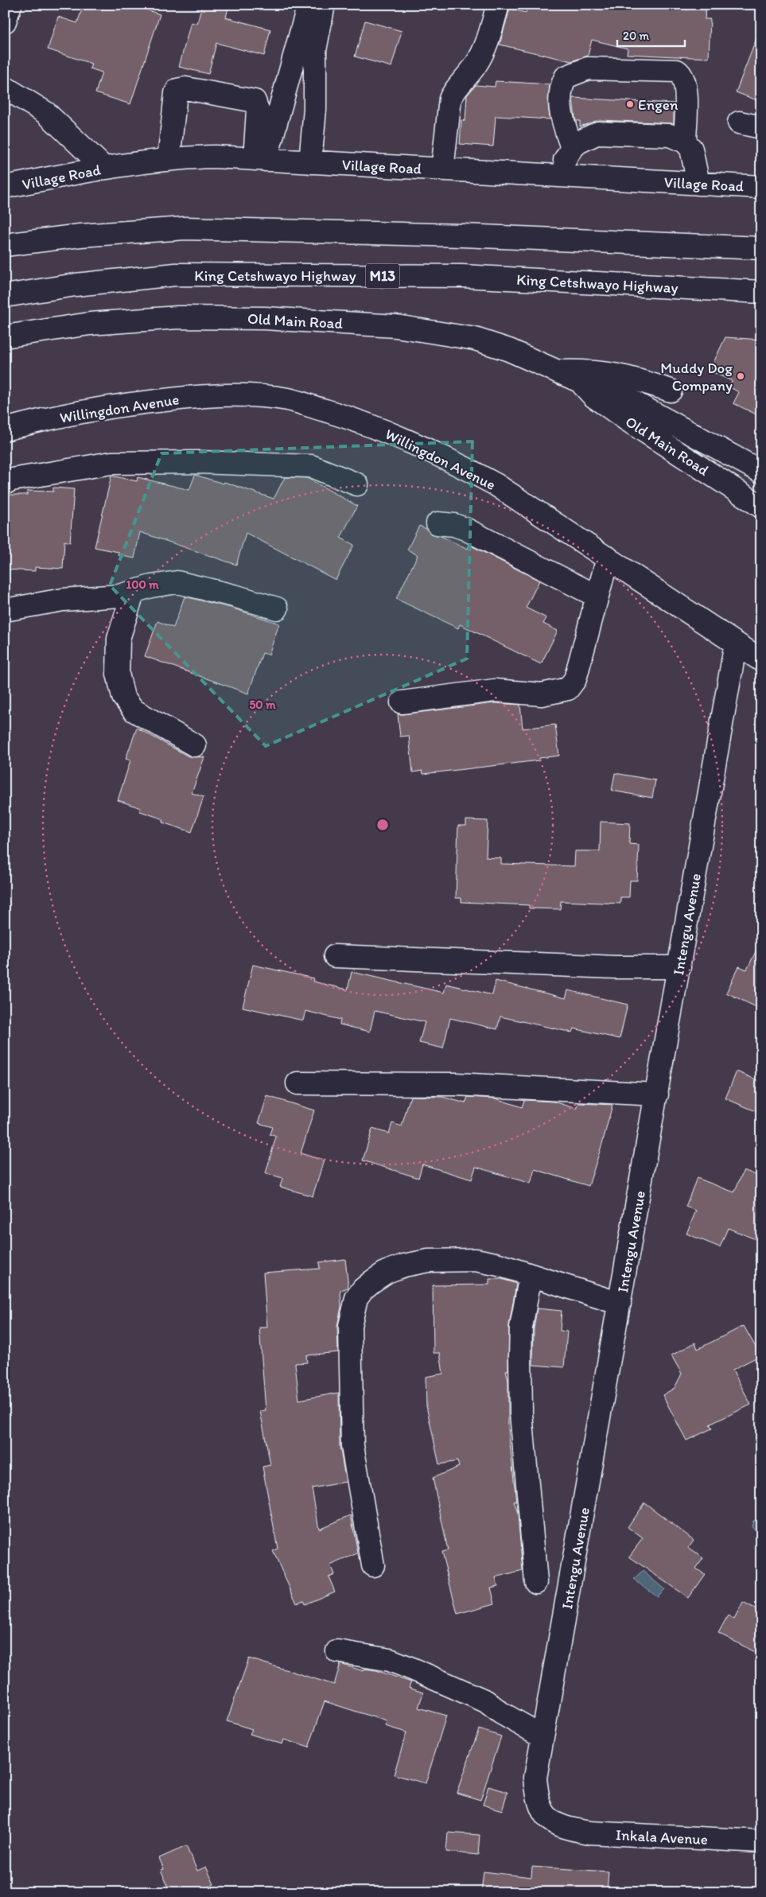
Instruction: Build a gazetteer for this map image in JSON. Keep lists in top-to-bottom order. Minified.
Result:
{"streets":{"main road":["Village Road","King Cetshwayo Highway","M13","Old Main Road","Willingdon Avenue","Intengu Avenue","Inkala Avenue"]},"crossings":[["Willingdon Avenue","Intengu Avenue"],["Intengu Avenue","Inkala Avenue"]],"places":["Engen","Muddy Dog Company"],"scale_bar":"20 m","rings":["100 m","50 m"]}
